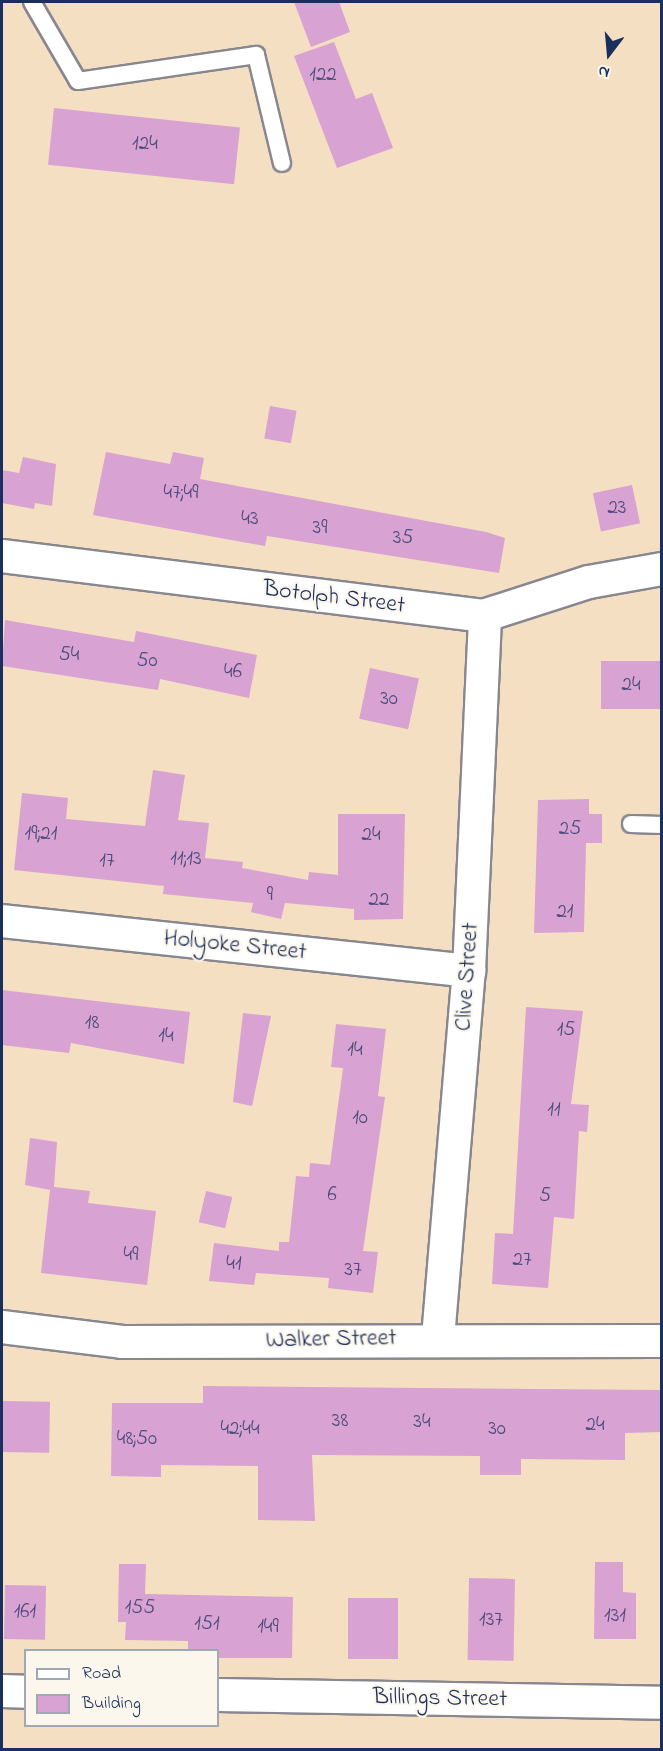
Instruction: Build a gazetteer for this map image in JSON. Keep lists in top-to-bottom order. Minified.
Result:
{"streets":{"street":["Botolph Street","Holyoke Street","Clive Street","Walker Street","Billings Street"]},"crossings":[["Botolph Street","Clive Street"],["Holyoke Street","Clive Street"],["Clive Street","Walker Street"]],"house_numbers":["122","124","47;49","23","43","39","35","54","50","46","24","30","25","19;21","24","11;13","17","9","22","21","18","15","14","14","11","10","6","5","49","27","41","37","38","34","24","42;44","30","48;50","155","161","131","137","151","149"],"legend":["Road","Building"],"north":"bottom"}
